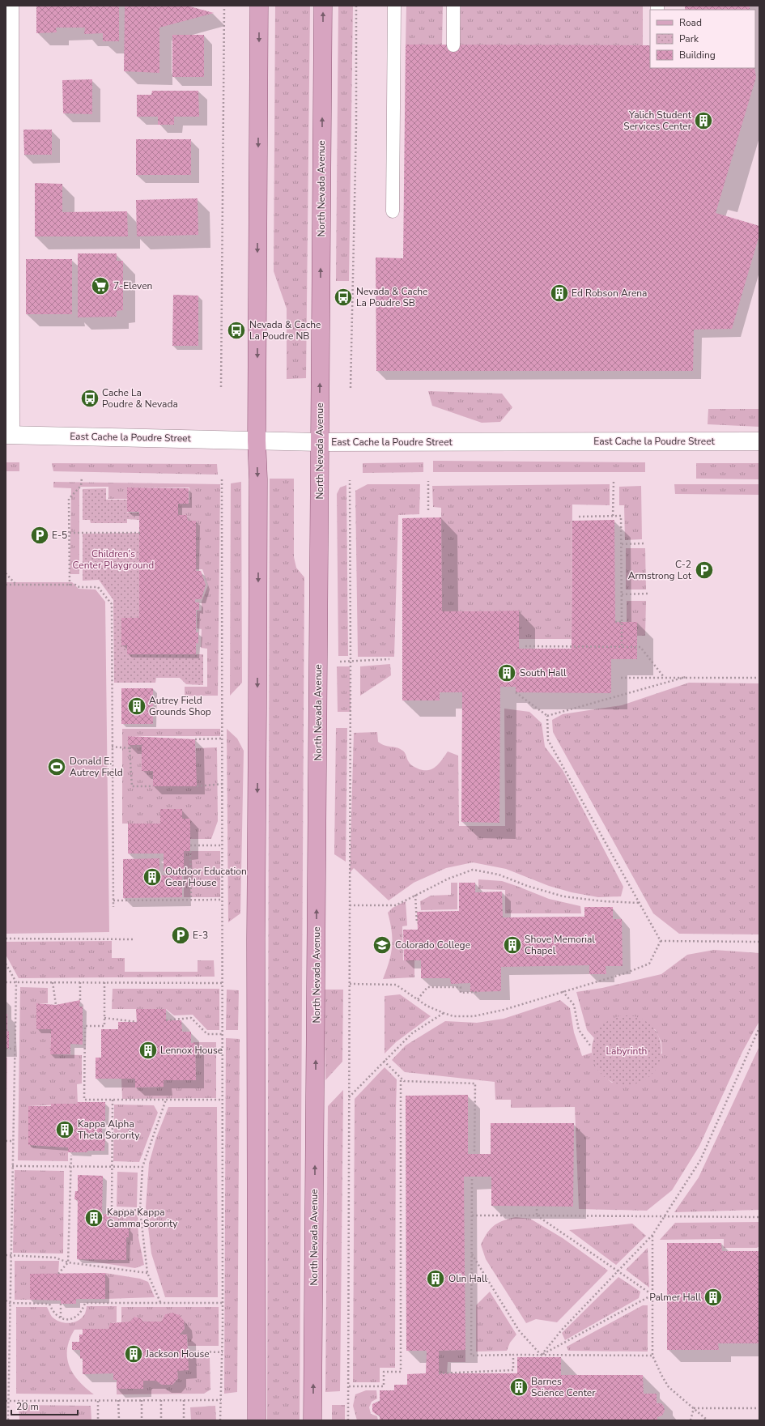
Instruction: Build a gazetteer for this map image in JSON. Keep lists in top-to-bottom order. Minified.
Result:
{"streets":{"main road":["North Nevada Avenue"],"street":["East Cache la Poudre Street"]},"crossings":[["North Nevada Avenue","East Cache la Poudre Street"]],"parks":["Children's Center Playground","Labyrinth"],"places":{"building":["Yalich Student Services Center","Ed Robson Arena","South Hall","Autrey Field Grounds Shop","Outdoor Education Gear House","Shove Memorial Chapel","Lennox House","Kappa Alpha Theta Sorority","Kappa Kappa Gamma Sorority","Olin Hall","Palmer Hall","Jackson House","Barnes Science Center"],"supermarket":["7-Eleven"],"bus stop":["Nevada & Cache La Poudre SB","Nevada & Cache La Poudre NB","Cache La Poudre & Nevada"],"parking":["E-5","C-2 Armstrong Lot","E-3"],"sports":["Donald E. Autrey Field"],"school or university":["Colorado College"]},"legend":["Road","Park","Building"],"scale_bar":"20 m"}
